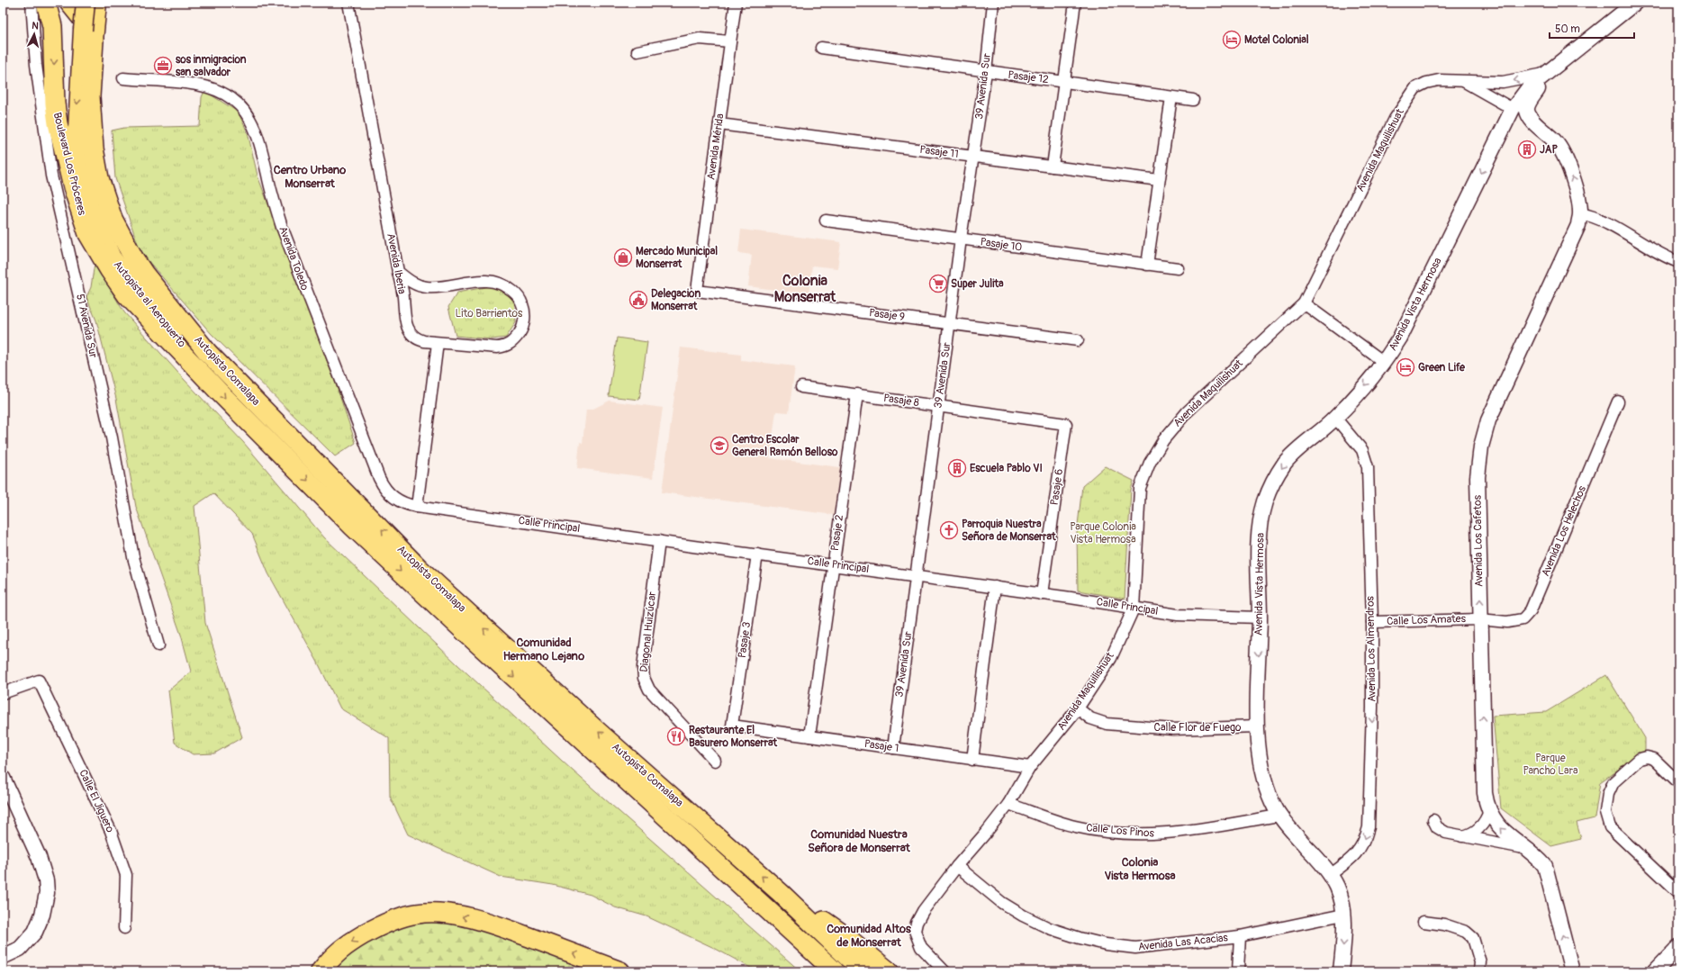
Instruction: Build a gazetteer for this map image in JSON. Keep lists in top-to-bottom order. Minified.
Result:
{"streets":{"highway":["Boulevard Los Próceres","Autopista Comalapa"],"main road":["Autopista al Aeropuerto"],"street":["Pasaje 12","39 Avenida Sur","Avenida Mérida","Avenida Maquilishuat","Pasaje 11","Pasaje 10","Avenida Toledo","Avenida Iberia","Avenida Vista Hermosa","Pasaje 9","51 Avenida Sur","Pasaje 8","Pasaje 6","Calle Principal","Avenida Los Helechos","Pasaje 2","Avenida Los Cafetos","Calle Los Amates","Diagonal Huizúcar","Pasaje 3","Avenida Los Almendros","Calle Flor de Fuego","Pasaje 1","Calle El Jiguero","Calle Los Pinos","Avenida Las Acacias"]},"crossings":[["Pasaje 12","39 Avenida Sur"],["39 Avenida Sur","Pasaje 11"],["39 Avenida Sur","Pasaje 10"],["39 Avenida Sur","Pasaje 9"],["39 Avenida Sur","Pasaje 8"],["39 Avenida Sur","Calle Principal"],["39 Avenida Sur","Pasaje 1"],["Avenida Mérida","Pasaje 11"],["Avenida Mérida","Pasaje 9"],["Avenida Maquilishuat","Avenida Vista Hermosa"],["Avenida Maquilishuat","Calle Principal"],["Avenida Maquilishuat","Calle Flor de Fuego"],["Avenida Maquilishuat","Pasaje 1"],["Avenida Maquilishuat","Calle Los Pinos"],["Avenida Maquilishuat","Avenida Las Acacias"],["Boulevard Los Próceres","Autopista al Aeropuerto"],["Boulevard Los Próceres","Autopista Comalapa"],["Avenida Toledo","Calle Principal"],["Autopista al Aeropuerto","Autopista Comalapa"],["Avenida Vista Hermosa","Calle Principal"],["Avenida Vista Hermosa","Avenida Los Almendros"],["Avenida Vista Hermosa","Calle Flor de Fuego"],["Avenida Vista Hermosa","Calle Los Pinos"],["Avenida Vista Hermosa","Avenida Las Acacias"],["Pasaje 8","Pasaje 6"],["Pasaje 8","Pasaje 2"],["Pasaje 6","Calle Principal"],["Calle Principal","Pasaje 2"],["Calle Principal","Diagonal Huizúcar"],["Calle Principal","Pasaje 3"],["Avenida Los Helechos","Avenida Los Cafetos"],["Avenida Los Helechos","Calle Los Amates"],["Pasaje 2","Pasaje 1"],["Avenida Los Cafetos","Calle Los Amates"],["Calle Los Amates","Avenida Los Almendros"],["Pasaje 3","Pasaje 1"]],"one_way":["Boulevard Los Próceres","Autopista al Aeropuerto","Avenida Vista Hermosa","Avenida Los Cafetos","Avenida Los Almendros"],"districts":["Centro Urbano Monserrat","Colonia Monserrat","Comunidad Hermano Lejano","Comunidad Nuestra Señora de Monserrat","Colonia Vista Hermosa","Comunidad Altos de Monserrat"],"parks":["Lito Barrientos","Parque Colonia Vista Hermosa","Parque Pancho Lara"],"places":{"hotel":["Motel Colonial","Green Life"],"office":["sos inmigracion san salvador"],"building":["JAP","Escuela Pablo VI"],"shop":["Mercado Municipal Monserrat"],"supermarket":["Super Julita"],"public building":["Delegacion Monserrat"],"school or university":["Centro Escolar General Ramón Belloso"],"church":["Parroquia Nuestra Señora de Monserrat"],"restaurant":["Restaurante El Basurero Monserrat"]},"scale_bar":"50 m","north":"top"}
